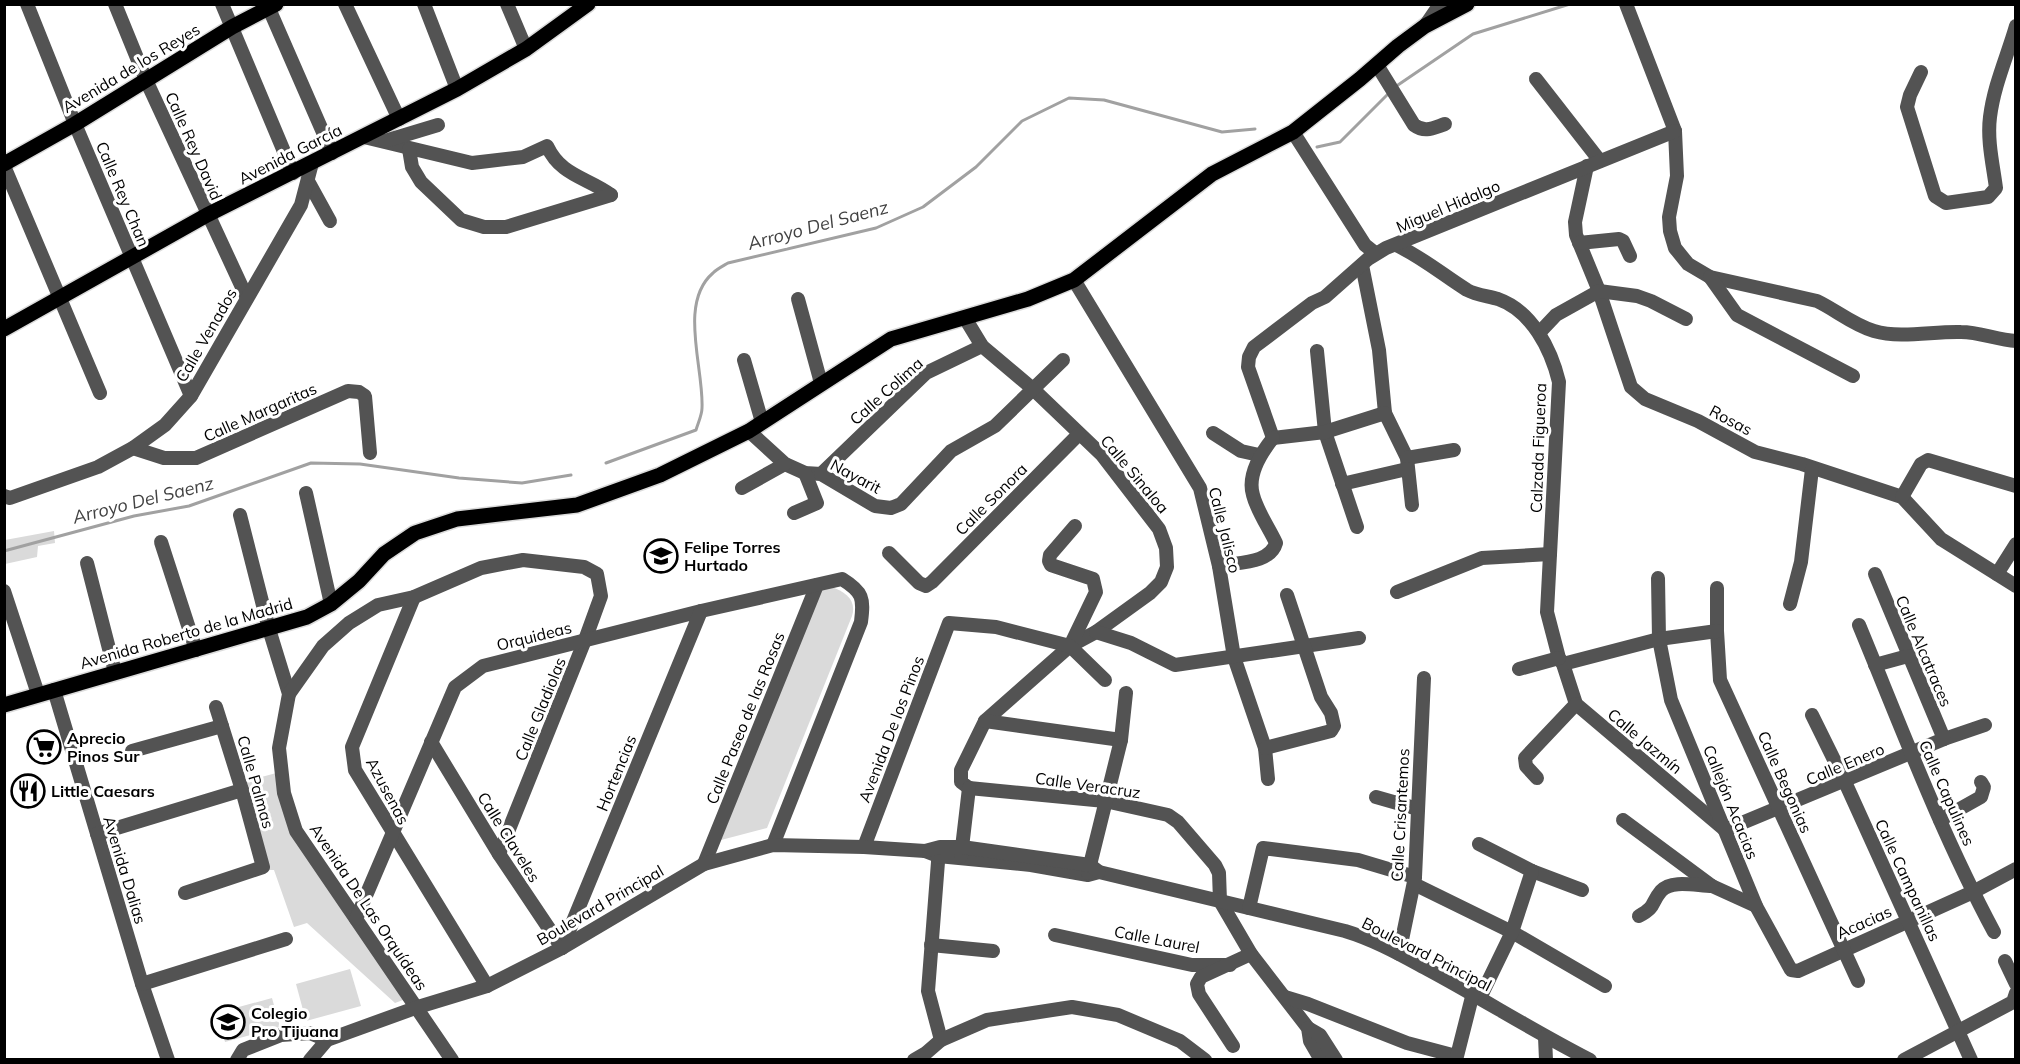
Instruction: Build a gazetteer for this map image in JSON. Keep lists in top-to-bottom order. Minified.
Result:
{"streets":{"main road":["Avenida de los Reyes","Avenida García","Avenida Roberto de la Madrid"],"street":["Calle Rey David","Calle Rey Chan","Miguel Hidalgo","Calle Venados","Calle Colima","Calle Margaritas","Rosas","Calzada Figueroa","Calle Sinaloa","Nayarit","Calle Sonora","Calle Jalisco","Orquideas","Calle Alcatraces","Calle Gladiolas","Calle Paseo de las Rosas","Avenida De los Pinos","Calle Jazmín","Calle Enero","Hortencias","Calle Palmas","Calle Begonias","Calle Veracruz","Azusenas","Calle Capulines","Callejón Acacias","Calle Crisantemos","Calle Claveles","Avenida Dalias","Calle Campanillas","Boulevard Principal","Avenida De Las Orquídeas","Acacias","Calle Laurel"]},"crossings":[["Avenida de los Reyes","Calle Rey David"],["Avenida de los Reyes","Calle Rey Chan"],["Calle Rey David","Avenida García"],["Calle Rey David","Calle Venados"],["Avenida García","Calle Rey Chan"],["Avenida García","Calle Venados"],["Calle Rey Chan","Calle Venados"],["Miguel Hidalgo","Rosas"],["Miguel Hidalgo","Calzada Figueroa"],["Calle Venados","Calle Margaritas"],["Calle Colima","Calle Sinaloa"],["Calle Colima","Nayarit"],["Calle Sinaloa","Nayarit"],["Calle Sinaloa","Calle Sonora"],["Calle Sinaloa","Avenida Roberto de la Madrid"],["Calle Sinaloa","Avenida De los Pinos"],["Nayarit","Avenida Roberto de la Madrid"],["Calle Jalisco","Avenida Roberto de la Madrid"],["Avenida Roberto de la Madrid","Avenida Dalias"],["Orquideas","Calle Gladiolas"],["Orquideas","Calle Paseo de las Rosas"],["Orquideas","Hortencias"],["Orquideas","Azusenas"],["Orquideas","Calle Claveles"],["Orquideas","Boulevard Principal"],["Orquideas","Avenida De Las Orquídeas"],["Calle Alcatraces","Calle Enero"],["Calle Gladiolas","Azusenas"],["Calle Gladiolas","Calle Claveles"],["Calle Paseo de las Rosas","Boulevard Principal"],["Avenida De los Pinos","Boulevard Principal"],["Calle Jazmín","Calle Enero"],["Calle Jazmín","Callejón Acacias"],["Calle Enero","Calle Begonias"],["Calle Enero","Calle Capulines"],["Calle Enero","Callejón Acacias"],["Calle Enero","Calle Campanillas"],["Hortencias","Calle Claveles"],["Hortencias","Boulevard Principal"],["Calle Begonias","Acacias"],["Calle Veracruz","Boulevard Principal"],["Azusenas","Boulevard Principal"],["Calle Capulines","Acacias"],["Callejón Acacias","Acacias"],["Calle Crisantemos","Boulevard Principal"],["Calle Claveles","Boulevard Principal"],["Calle Campanillas","Acacias"],["Boulevard Principal","Avenida De Las Orquídeas"]],"water":["Arroyo Del Saenz"],"places":{"school or university":["Felipe Torres Hurtado","Colegio Pro Tijuana"],"supermarket":["Aprecio Pinos Sur"],"restaurant":["Little Caesars"]}}
